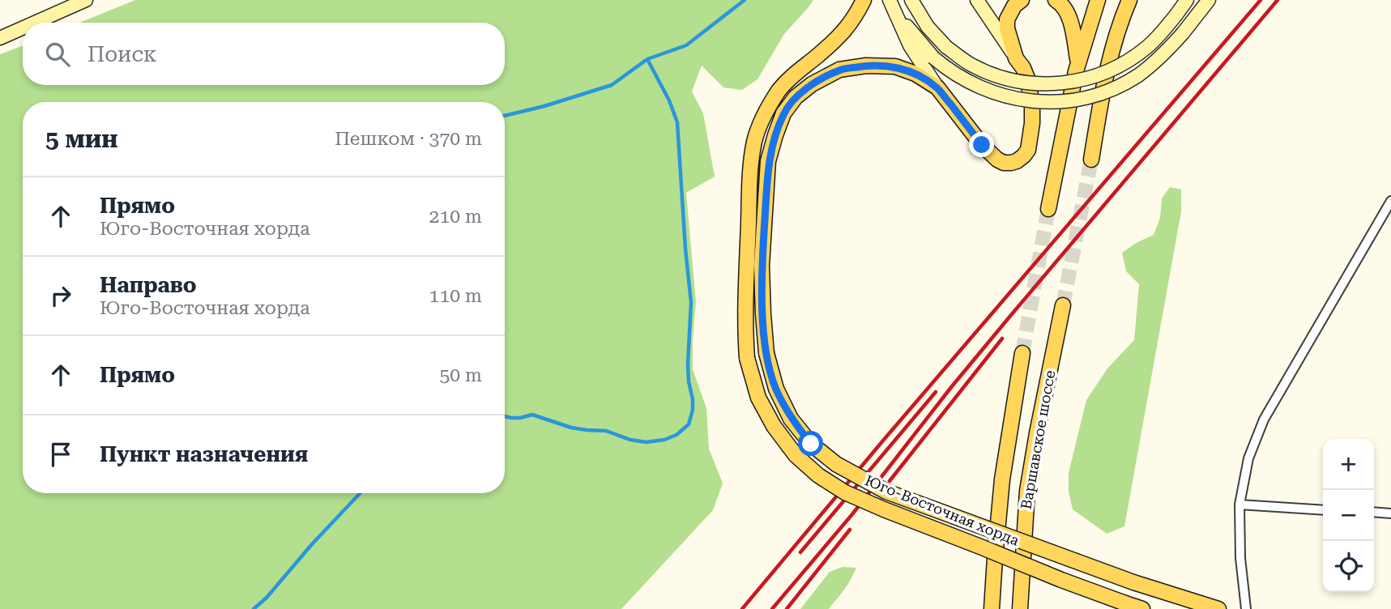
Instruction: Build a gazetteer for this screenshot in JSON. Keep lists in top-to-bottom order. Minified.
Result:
{"streets":{"main road":["Варшавское шоссе","Юго-Восточная хорда"]},"page":{"search":"Поиск","heading":["5 мин","Пешком · 370 m"],"list":[["Прямо","Юго-Восточная хорда","210 m"],["Направо","Юго-Восточная хорда","110 m"],["Прямо","50 m"],"Пункт назначения"],"map_buttons":["+","−"]}}
